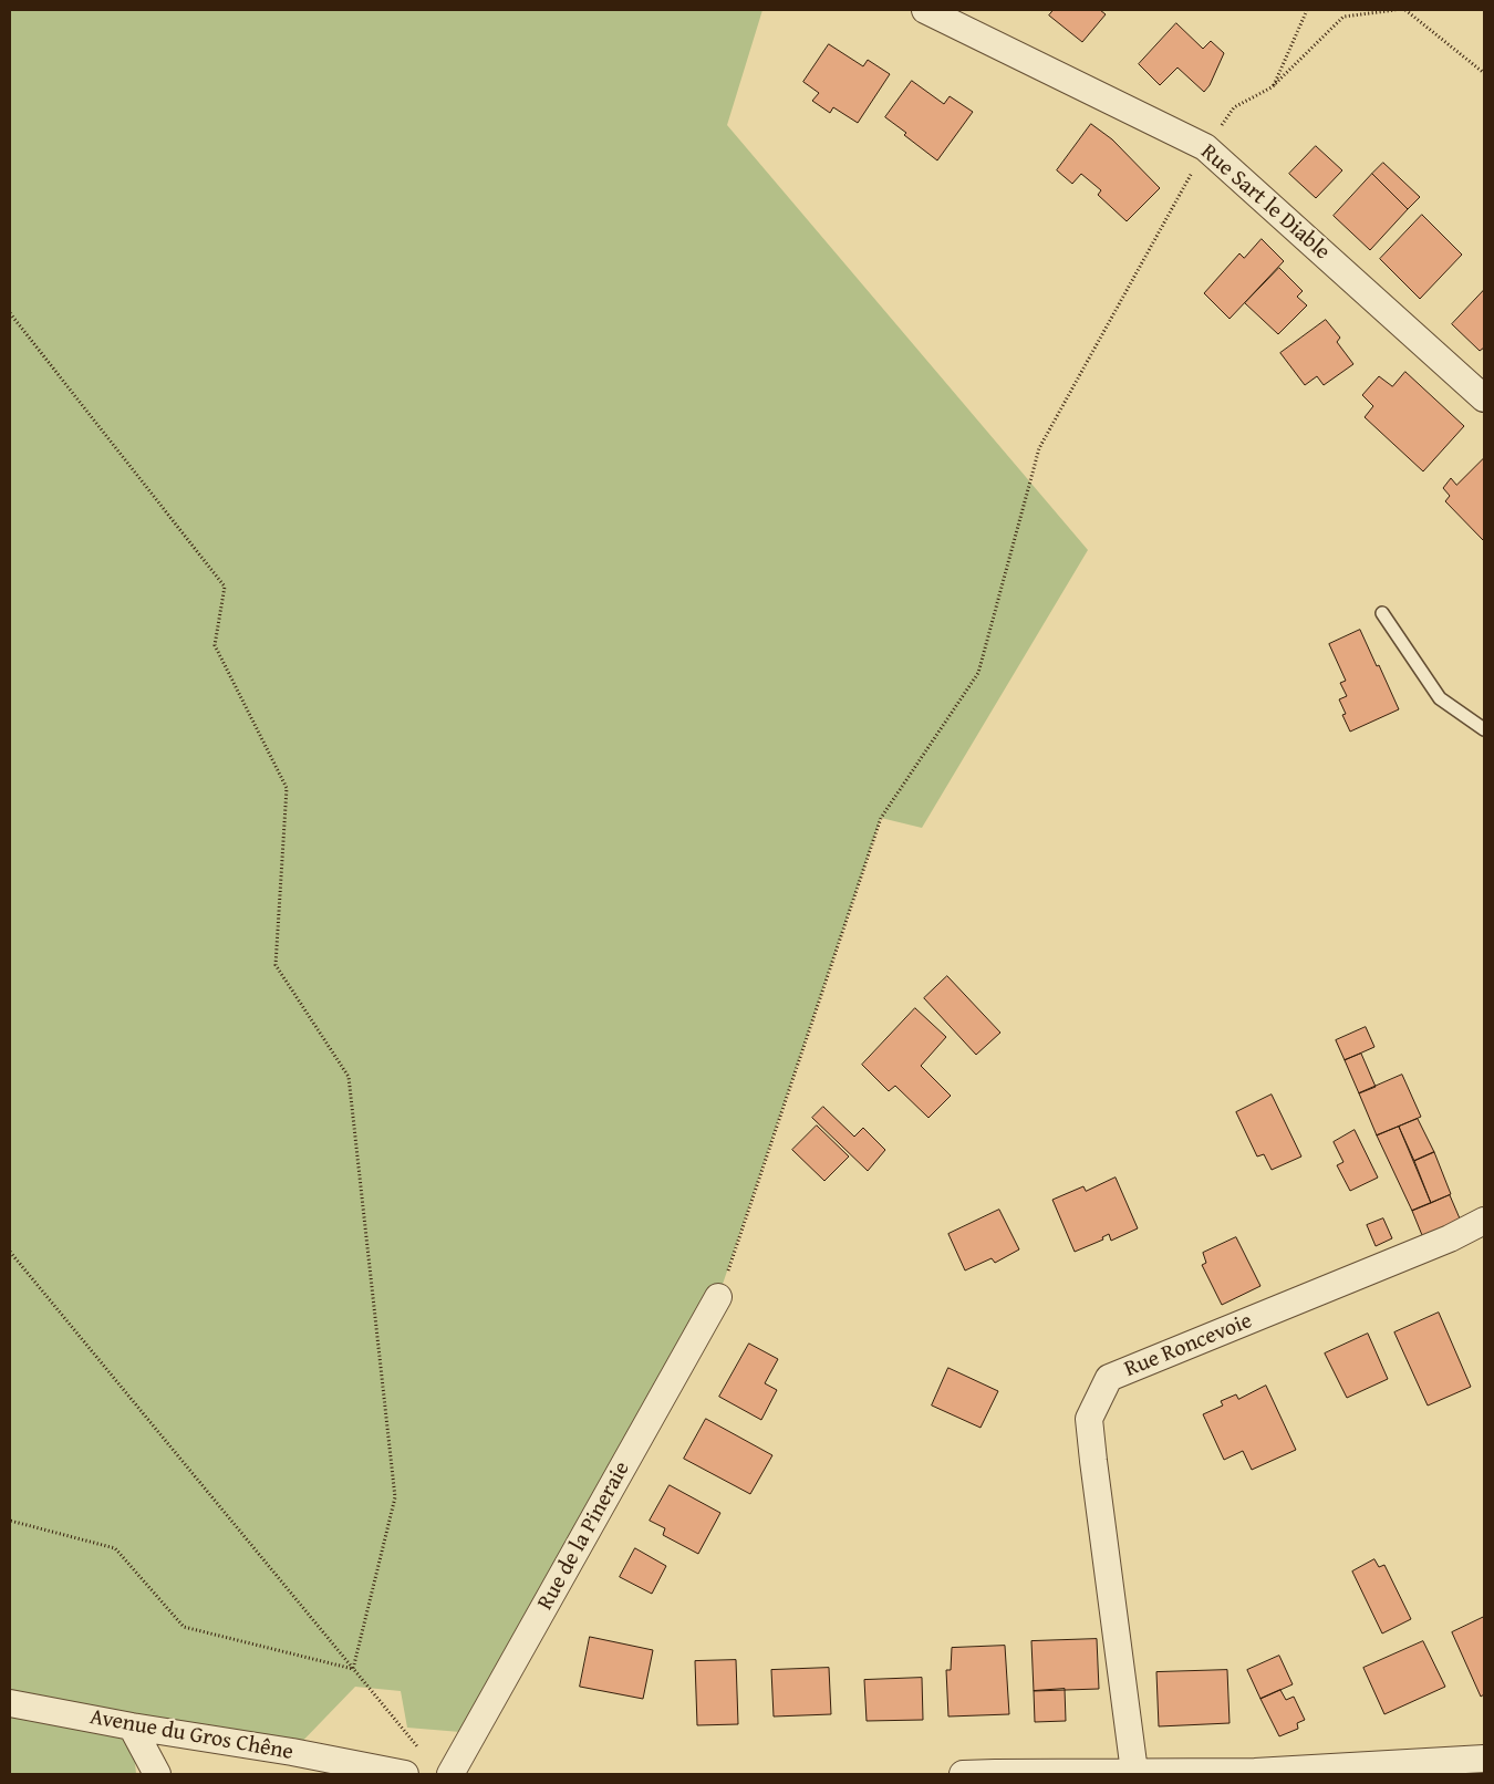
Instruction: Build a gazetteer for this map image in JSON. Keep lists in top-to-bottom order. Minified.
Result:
{"streets":{"street":["Rue Sart le Diable","Rue Roncevoie","Rue de la Pineraie","Avenue du Gros Chêne"]}}
